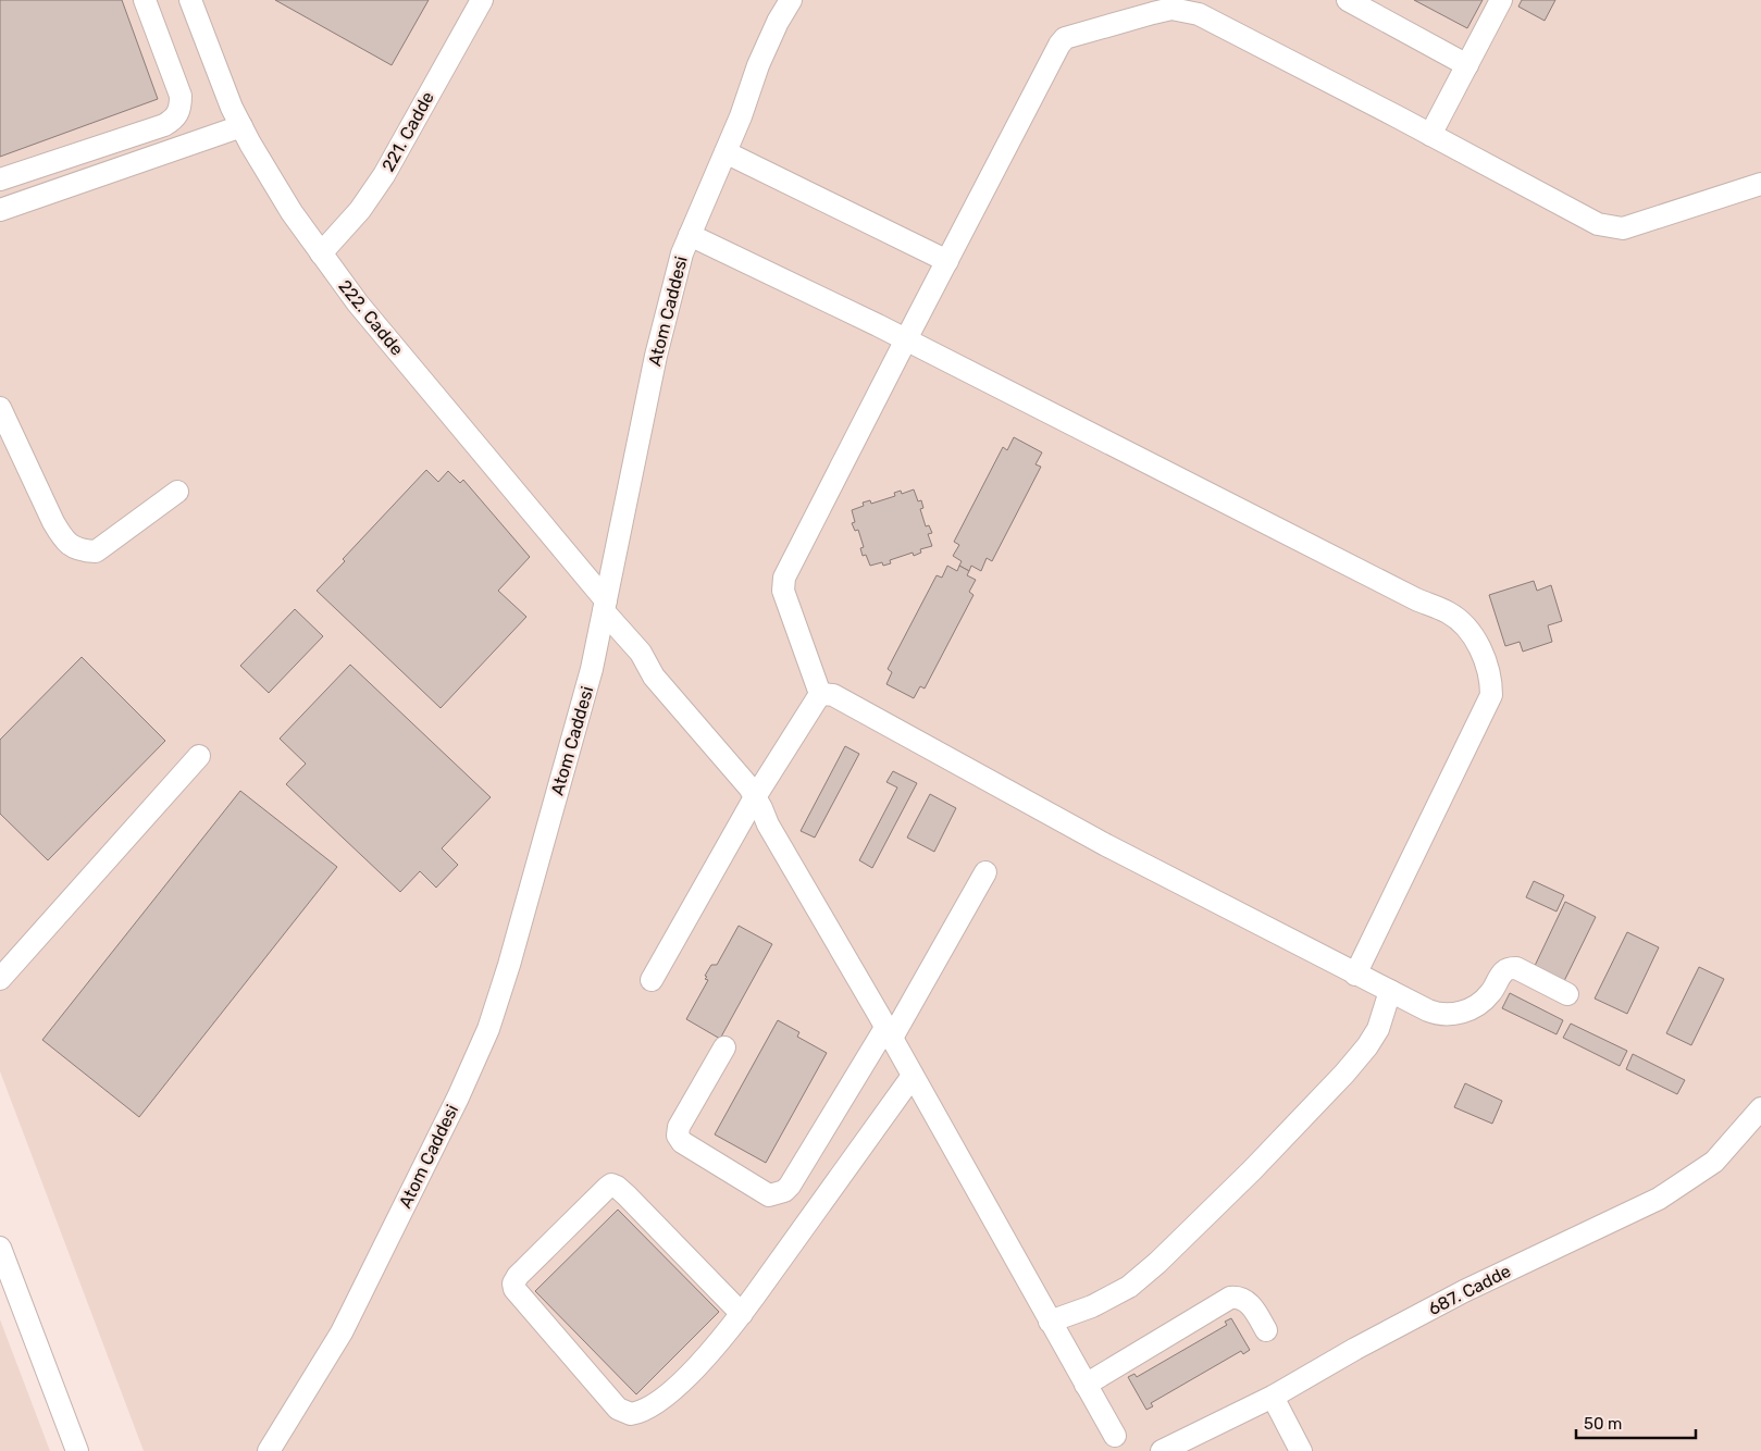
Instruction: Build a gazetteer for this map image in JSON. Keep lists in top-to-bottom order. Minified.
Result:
{"streets":{"street":["221. Cadde","Atom Caddesi","222. Cadde","687. Cadde"]},"crossings":[["221. Cadde","222. Cadde"],["Atom Caddesi","222. Cadde"]],"scale_bar":"50 m"}
